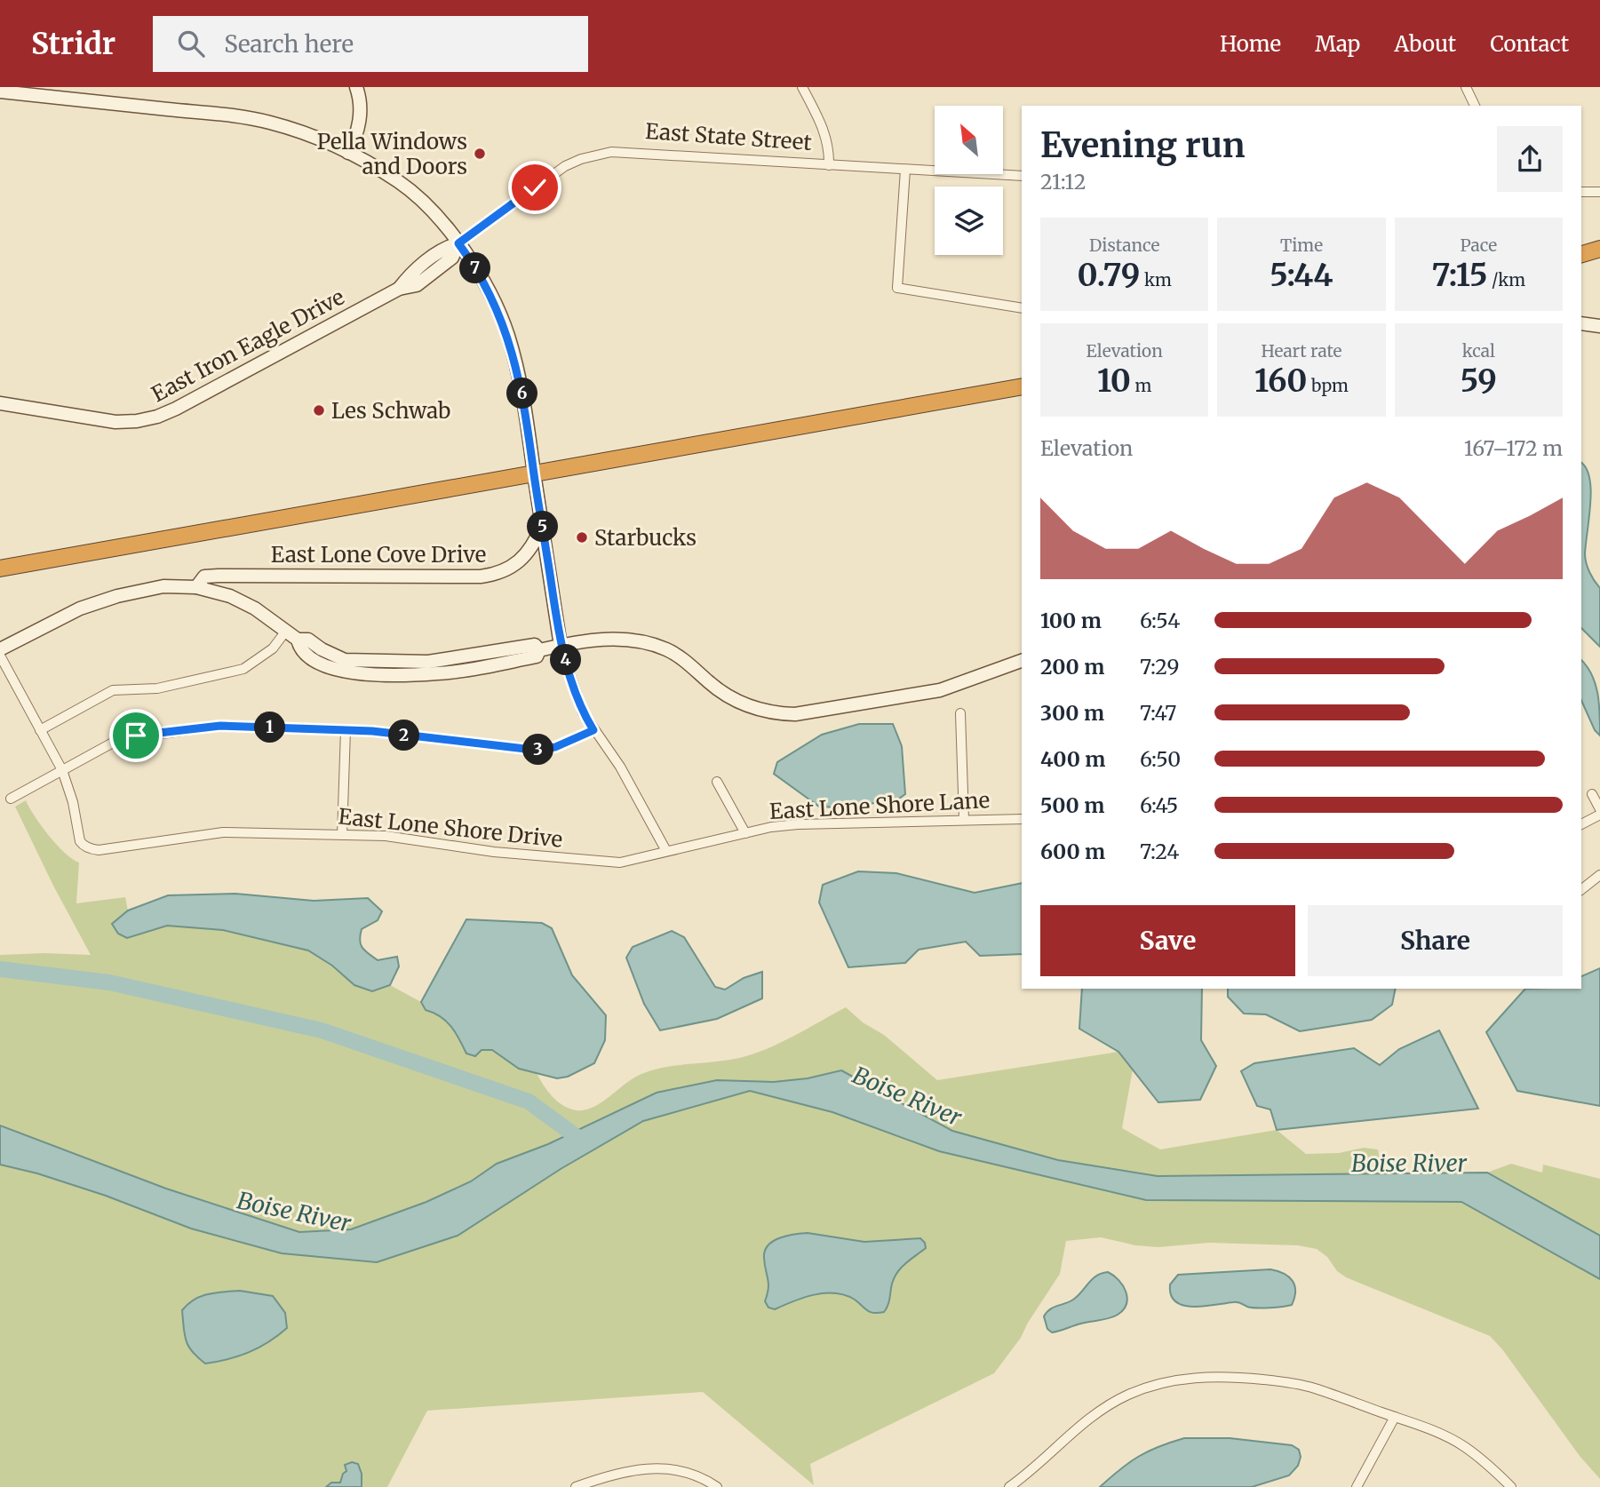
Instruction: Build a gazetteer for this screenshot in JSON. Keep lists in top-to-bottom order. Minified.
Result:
{"streets":{"street":["East State Street","East Iron Eagle Drive","East Lone Cove Drive","East Lone Shore Lane","East Lone Shore Drive"]},"crossings":[["East State Street","East Iron Eagle Drive"],["East Lone Shore Lane","East Lone Shore Drive"]],"water":["Boise River"],"places":["Pella Windows and Doors","Les Schwab","Starbucks"],"north":"top left","page":{"header":"Stridr","search":"Search here","nav":["Home","Map","About","Contact"],"heading":["Evening run","21:12"],"stats":[["Distance","0.79 km"],["Time","5:44"],["Pace","7:15 /km"],["Elevation","10 m"],["Heart rate","160 bpm"],["kcal","59"]],"pins":["7","6","5","4","1","2","3"],"chart":["Elevation","167–172 m"],"list":[{"name":"100 m","note":"6:54"},{"name":"200 m","note":"7:29"},{"name":"300 m","note":"7:47"},{"name":"400 m","note":"6:50"},{"name":"500 m","note":"6:45"},{"name":"600 m","note":"7:24"}],"buttons":["Save","Share"]}}
